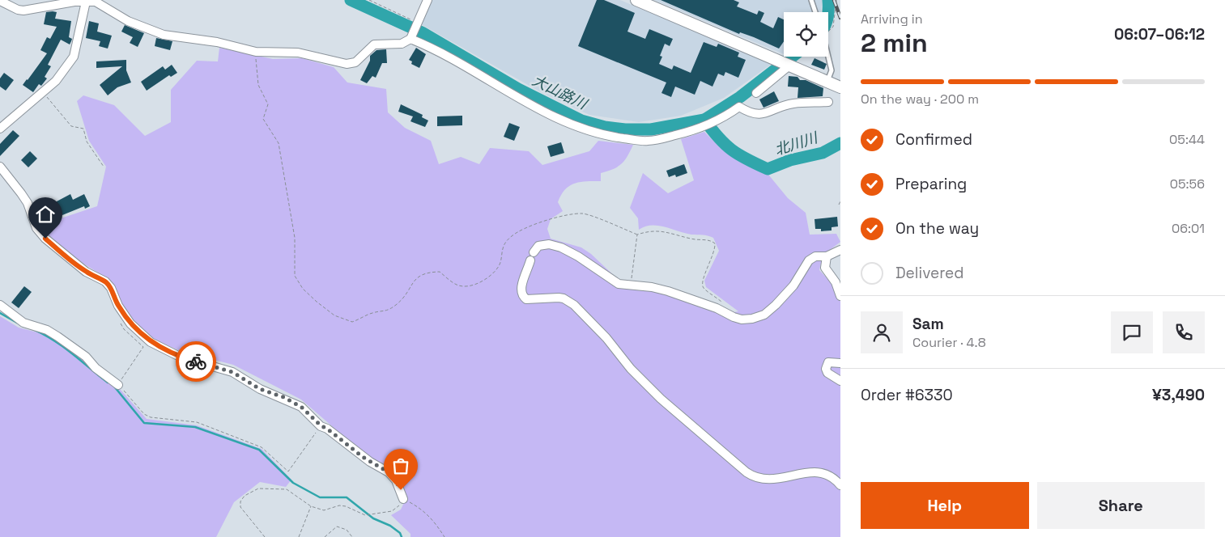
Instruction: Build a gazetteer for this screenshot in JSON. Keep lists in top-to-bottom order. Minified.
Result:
{"water":["大山路川","北川川"],"page":{"heading":["2 min","Arriving in","06:07–06:12"],"panel":["Sam","Courier · 4.8","Order #6330","¥3,490"],"bar":"On the way · 200 m","list":[["Confirmed","05:44"],["Preparing","05:56"],["On the way","06:01"],"Delivered"],"buttons":["Help","Share"]}}
